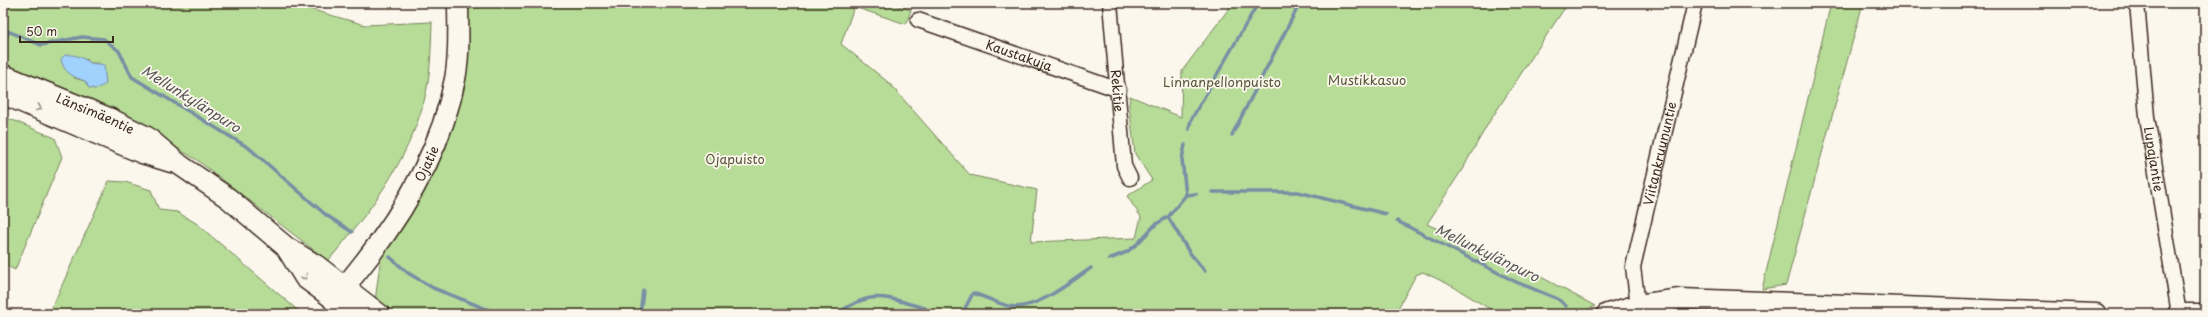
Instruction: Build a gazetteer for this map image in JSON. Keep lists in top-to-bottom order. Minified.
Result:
{"streets":{"street":["Kaustakuja","Rekitie","Länsimäentie","Viitankruununtie","Lupajantie","Ojatie"]},"crossings":[["Kaustakuja","Rekitie"],["Länsimäentie","Ojatie"]],"water":["Mellunkylänpuro"],"parks":["Mustikkasuo","Linnanpellonpuisto","Ojapuisto"],"scale_bar":"50 m"}
